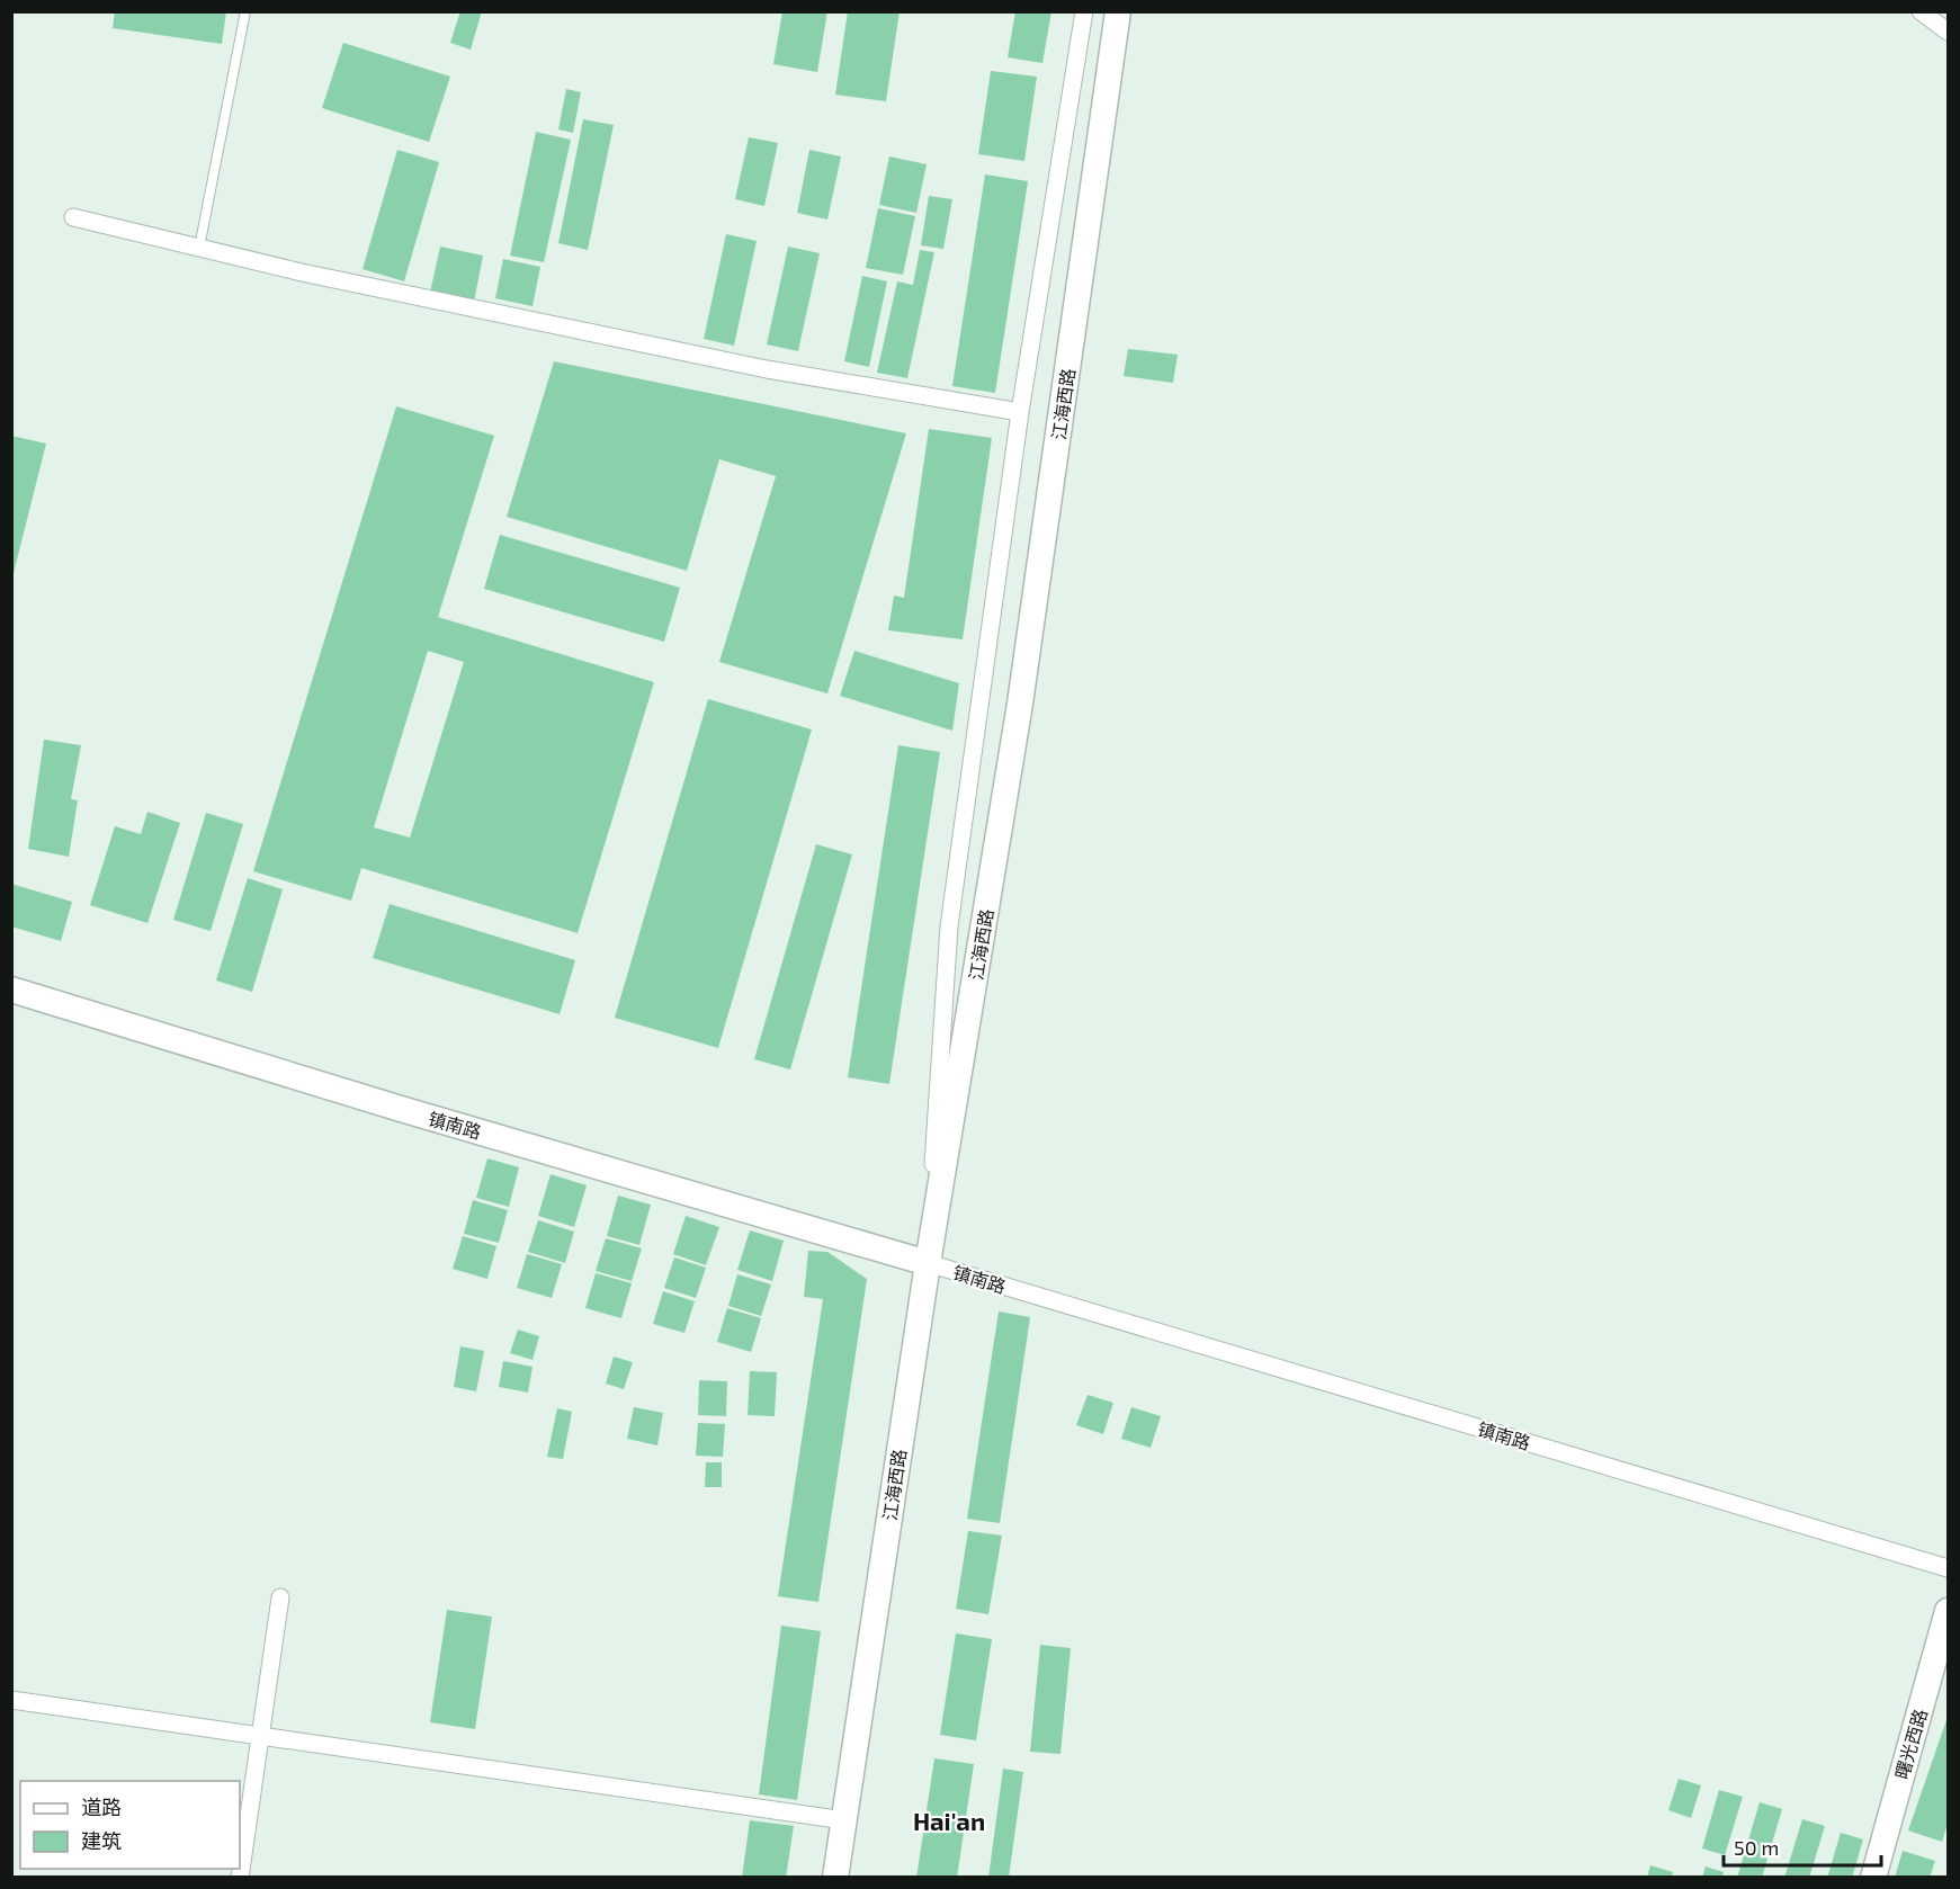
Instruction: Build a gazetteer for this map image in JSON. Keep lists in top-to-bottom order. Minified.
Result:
{"streets":{"main road":["江海西路","镇南路","曙光西路"]},"crossings":[["江海西路","镇南路"]],"districts":["Hai'an"],"legend":["道路","建筑"],"scale_bar":"50 m"}
